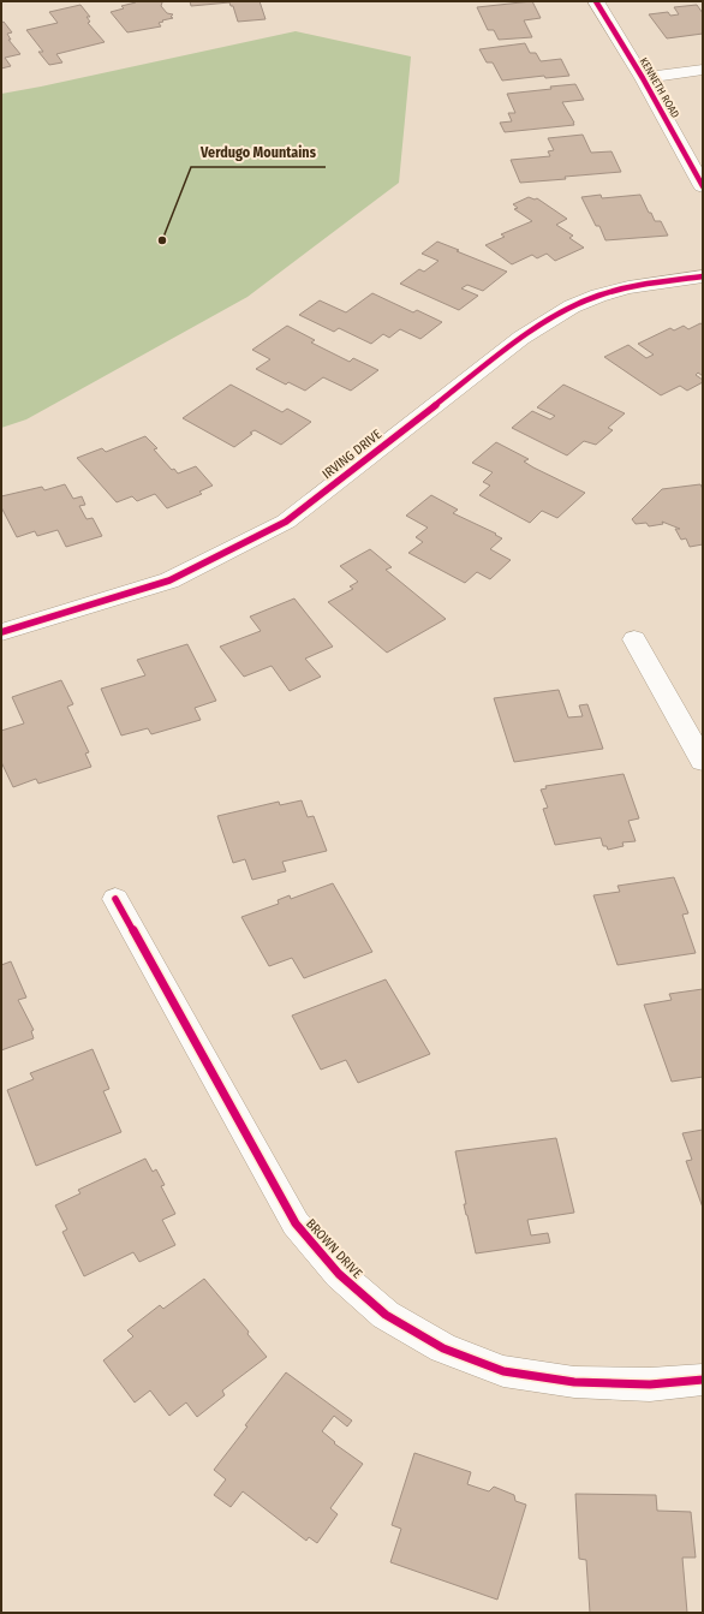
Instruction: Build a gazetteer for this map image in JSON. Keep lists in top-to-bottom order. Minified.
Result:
{"streets":{"street":["KENNETH ROAD","IRVING DRIVE","BROWN DRIVE"]},"places":["Verdugo Mountains"]}
